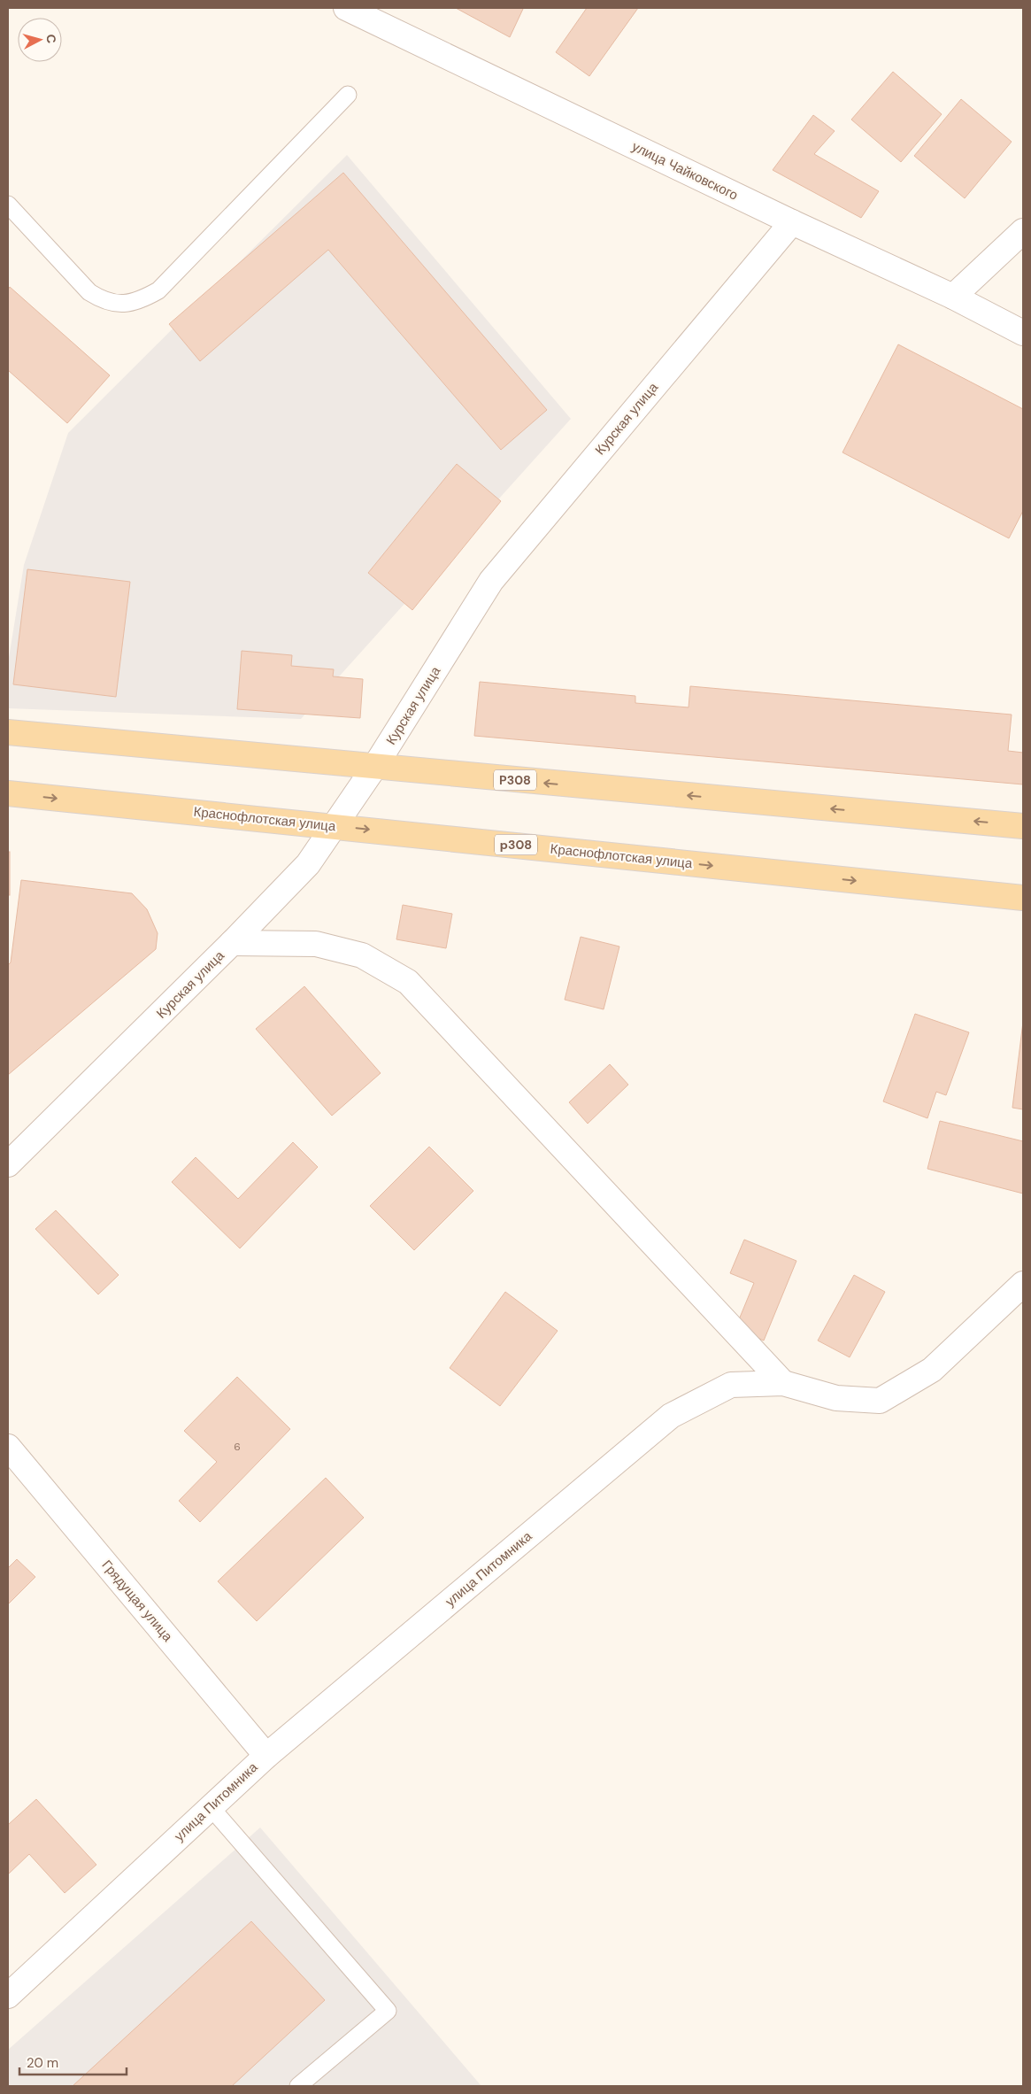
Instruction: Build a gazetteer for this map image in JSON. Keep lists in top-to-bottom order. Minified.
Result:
{"streets":{"main road":["P308","Краснофлотская улица","p308"],"street":["улица Чайковского","Курская улица","улица Питомника","Грядущая улица"]},"crossings":[["улица Чайковского","Курская улица"],["Курская улица","P308"],["Курская улица","Краснофлотская улица"],["улица Питомника","Грядущая улица"]],"house_numbers":["6"],"scale_bar":"20 m","north":"right"}
